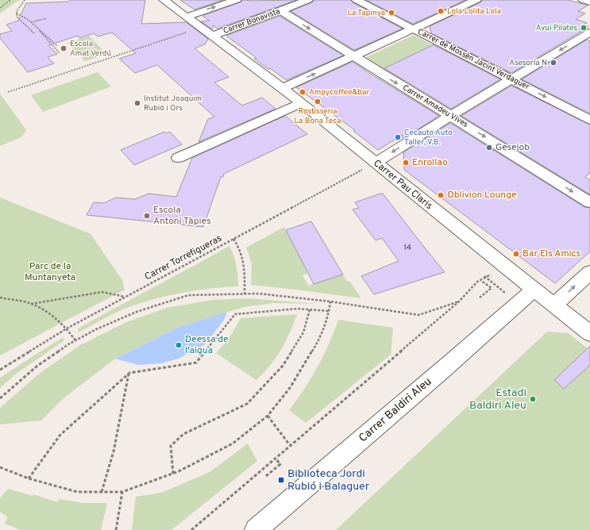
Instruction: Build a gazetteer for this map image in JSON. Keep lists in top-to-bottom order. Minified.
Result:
{"streets":{"street":["Carrer Bonavista","Carrer de Mossèn Jacint Verdaguer","Carrer Amadeu Vives","Carrer Pau Claris","Carrer Baldiri Aleu"],"path":["Carrer Torrefigueras"]},"crossings":[["Carrer Bonavista","Carrer Amadeu Vives"],["Carrer Bonavista","Carrer Pau Claris"],["Carrer Pau Claris","Carrer Torrefigueras"],["Carrer Pau Claris","Carrer Baldiri Aleu"]],"one_way":["Carrer Amadeu Vives"],"parks":["Parc de la Muntanyeta"],"places":{"other":["Lola Lolita Lola","La Tapinya","Avui Pilates","Escola Amat Verdú","Asesoría N","Ampycoffee&bar","Rostisseria La Bona Teca","Institut Joaquim Rubió i Ors","Cecauto Auto Taller, V.B.","Gesejob","Enrollao","Oblivion Lounge","Escola Antoni Tàpies","Bar Els Amics","Deessa de l'aigua","Estadi Baldiri Aleu"],"transit":["Biblioteca Jordi Rubió i Balaguer"]},"house_numbers":["14"]}
